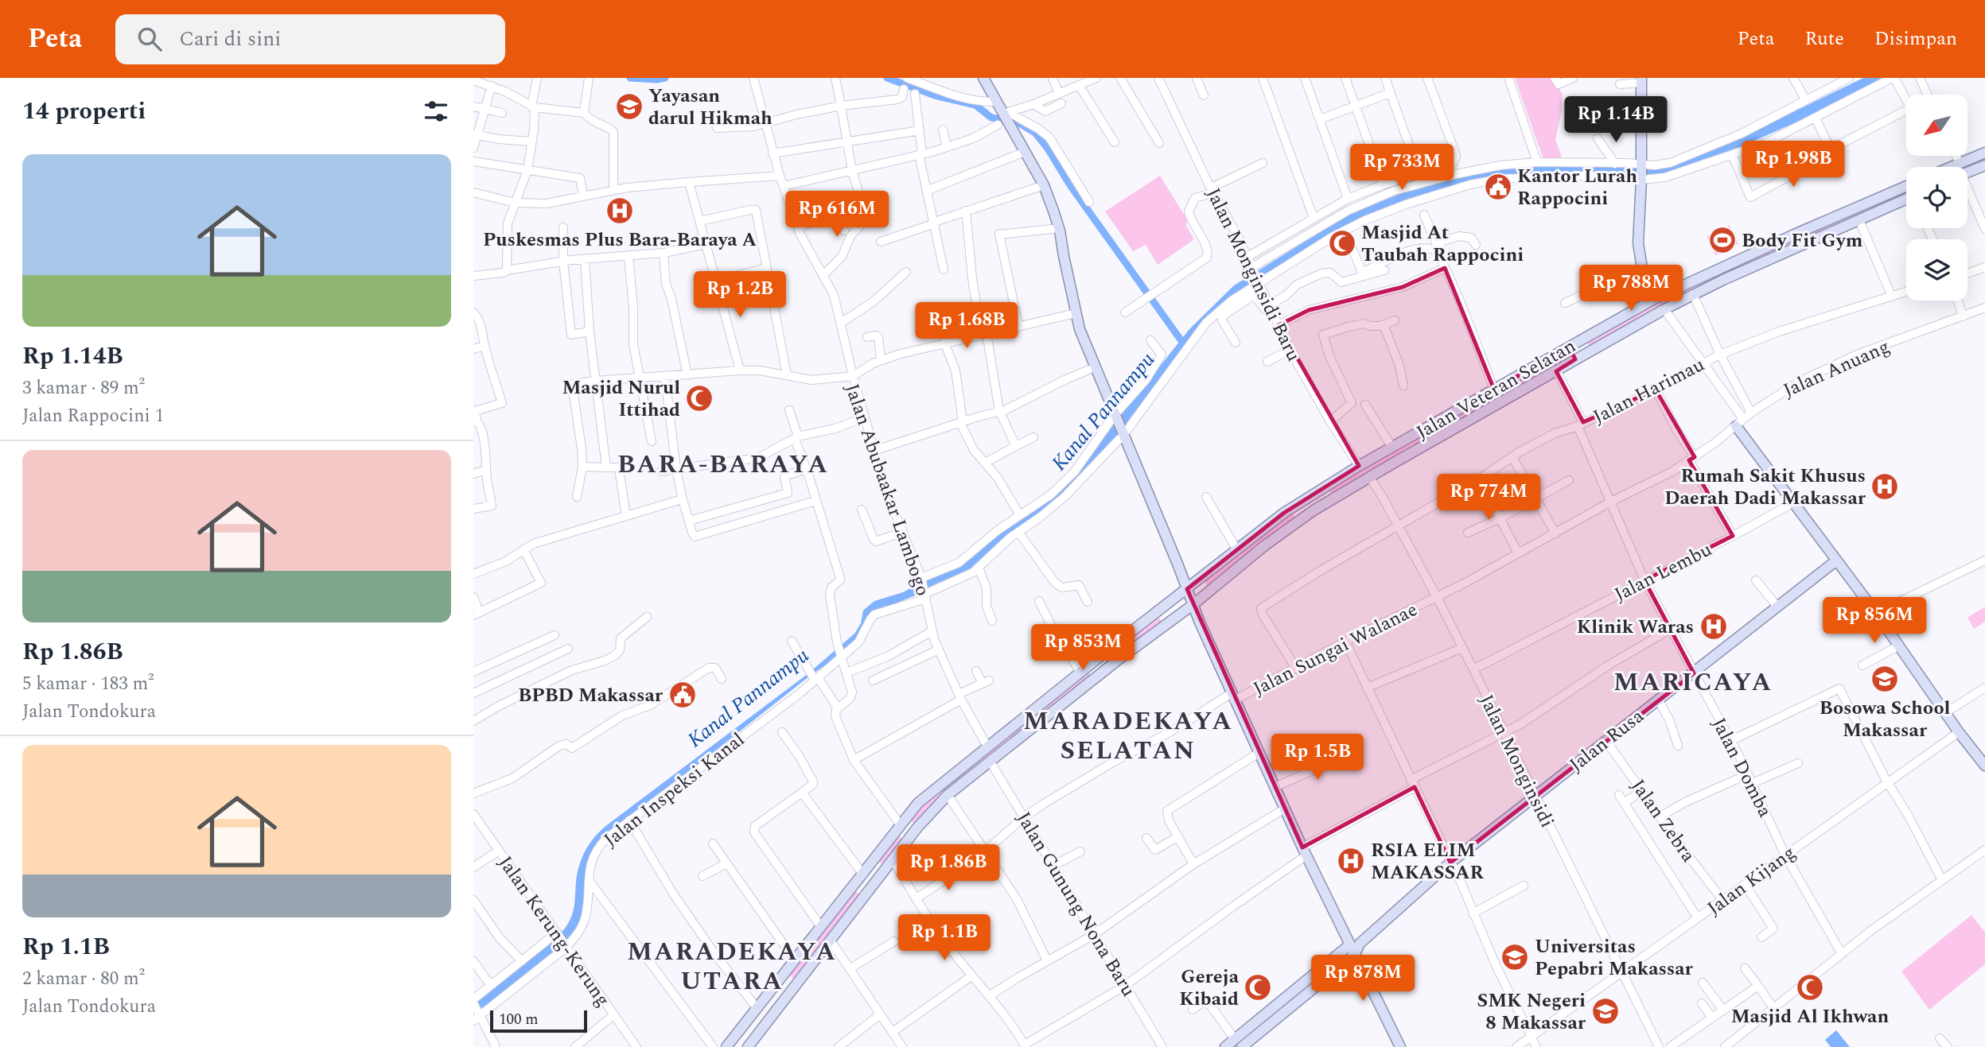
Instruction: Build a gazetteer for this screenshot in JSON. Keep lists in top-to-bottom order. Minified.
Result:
{"streets":{"main road":["Jalan Veteran Selatan","Jalan Rusa"],"street":["Jalan Monginsidi Baru","Jalan Anuang","Jalan Harimau","Jalan Abubaakar Lambogo","Jalan Lembu","Jalan Sungai Walanae","Jalan Monginsidi","Jalan Domba","Jalan Inspeksi Kanal","Jalan Zebra","Jalan Kijang","Jalan Gunung Nona Baru","Jalan Kerung-Kerung"]},"crossings":[["Jalan Monginsidi Baru","Jalan Veteran Selatan"],["Jalan Anuang","Jalan Sungai Walanae"],["Jalan Anuang","Jalan Monginsidi"],["Jalan Anuang","Jalan Domba"],["Jalan Veteran Selatan","Jalan Abubaakar Lambogo"],["Jalan Veteran Selatan","Jalan Monginsidi"],["Jalan Veteran Selatan","Jalan Domba"],["Jalan Veteran Selatan","Jalan Gunung Nona Baru"],["Jalan Harimau","Jalan Sungai Walanae"],["Jalan Harimau","Jalan Monginsidi"],["Jalan Harimau","Jalan Domba"],["Jalan Abubaakar Lambogo","Jalan Inspeksi Kanal"],["Jalan Lembu","Jalan Monginsidi"],["Jalan Lembu","Jalan Domba"],["Jalan Sungai Walanae","Jalan Monginsidi"],["Jalan Sungai Walanae","Jalan Gunung Nona Baru"],["Jalan Rusa","Jalan Monginsidi"],["Jalan Rusa","Jalan Domba"],["Jalan Rusa","Jalan Zebra"],["Jalan Monginsidi","Jalan Kijang"],["Jalan Domba","Jalan Kijang"],["Jalan Inspeksi Kanal","Jalan Kerung-Kerung"],["Jalan Zebra","Jalan Kijang"]],"districts":["BARA-BARAYA","MARICAYA","MARADEKAYA SELATAN","MARADEKAYA UTARA"],"water":["Kanal Pannampu"],"places":{"school or university":["Yayasan darul Hikmah","Bosowa School Makassar","Universitas Pepabri Makassar","SMK Negeri 8 Makassar"],"public building":["Kantor Lurah Rappocini","BPBD Makassar"],"hospital":["Puskesmas Plus Bara-Baraya A","Rumah Sakit Khusus Daerah Dadi Makassar","Klinik Waras","RSIA ELIM MAKASSAR"],"sports":["Body Fit Gym"],"mosque":["Masjid At Taubah Rappocini","Masjid Nurul Ittihad","Gereja Kibaid","Masjid Al Ikhwan"]},"scale_bar":"100 m","north":"bottom left","page":{"header":"Peta","search":"Cari di sini","nav":["Peta","Rute","Disimpan"],"heading":"14 properti","price":["Rp 1.14B","Rp 1.98B","Rp 733M","Rp 616M","Rp 788M","Rp 1.2B","Rp 1.68B","Rp 774M","Rp 856M","Rp 853M","Rp 1.5B","Rp 1.86B","Rp 1.1B","Rp 878M"],"list":[{"name":"Rp 1.14B","note":"3 kamar · 89 m² · Jalan Rappocini 1"},{"name":"Rp 1.86B","note":"5 kamar · 183 m² · Jalan Tondokura"},{"name":"Rp 1.1B","note":"2 kamar · 80 m² · Jalan Tondokura"}],"scale":"100 m"}}
